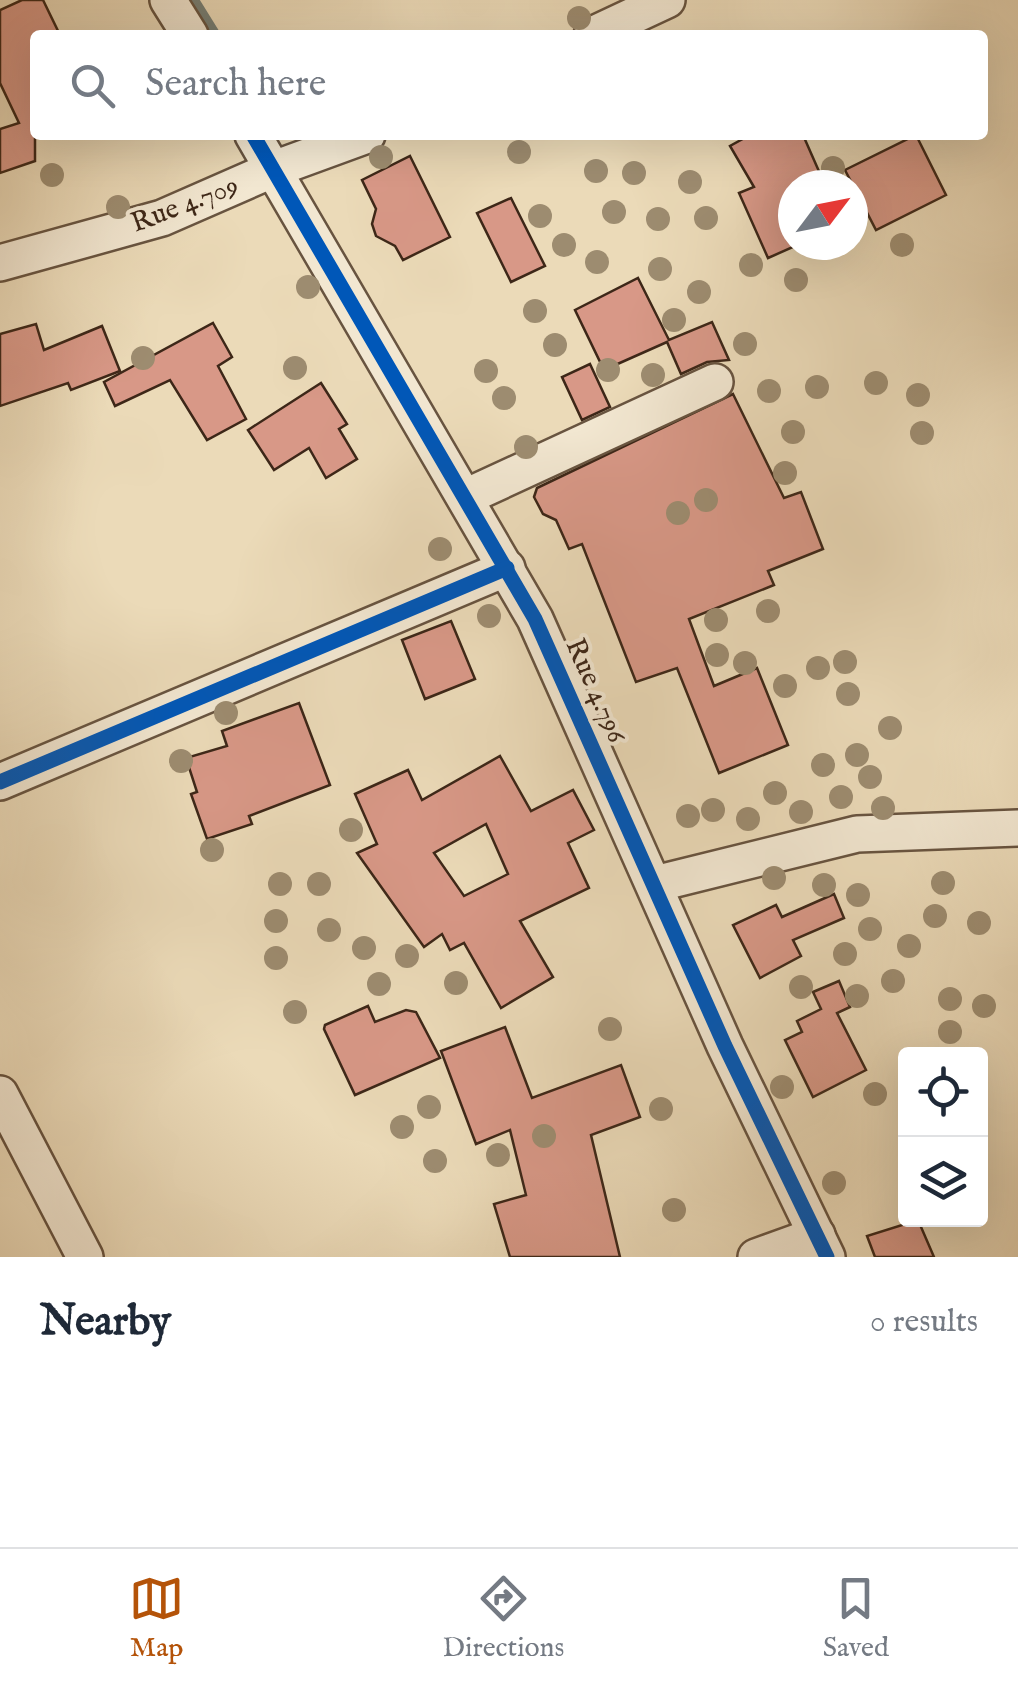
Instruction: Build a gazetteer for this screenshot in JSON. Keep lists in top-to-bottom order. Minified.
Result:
{"streets":{"street":["Rue 4.709","Rue 4.796"]},"crossings":[["Rue 4.709","Rue 4.796"]],"north":"top right","page":{"search":"Search here","heading":["Nearby","0 results"],"nav":["Map","Directions","Saved"]}}
